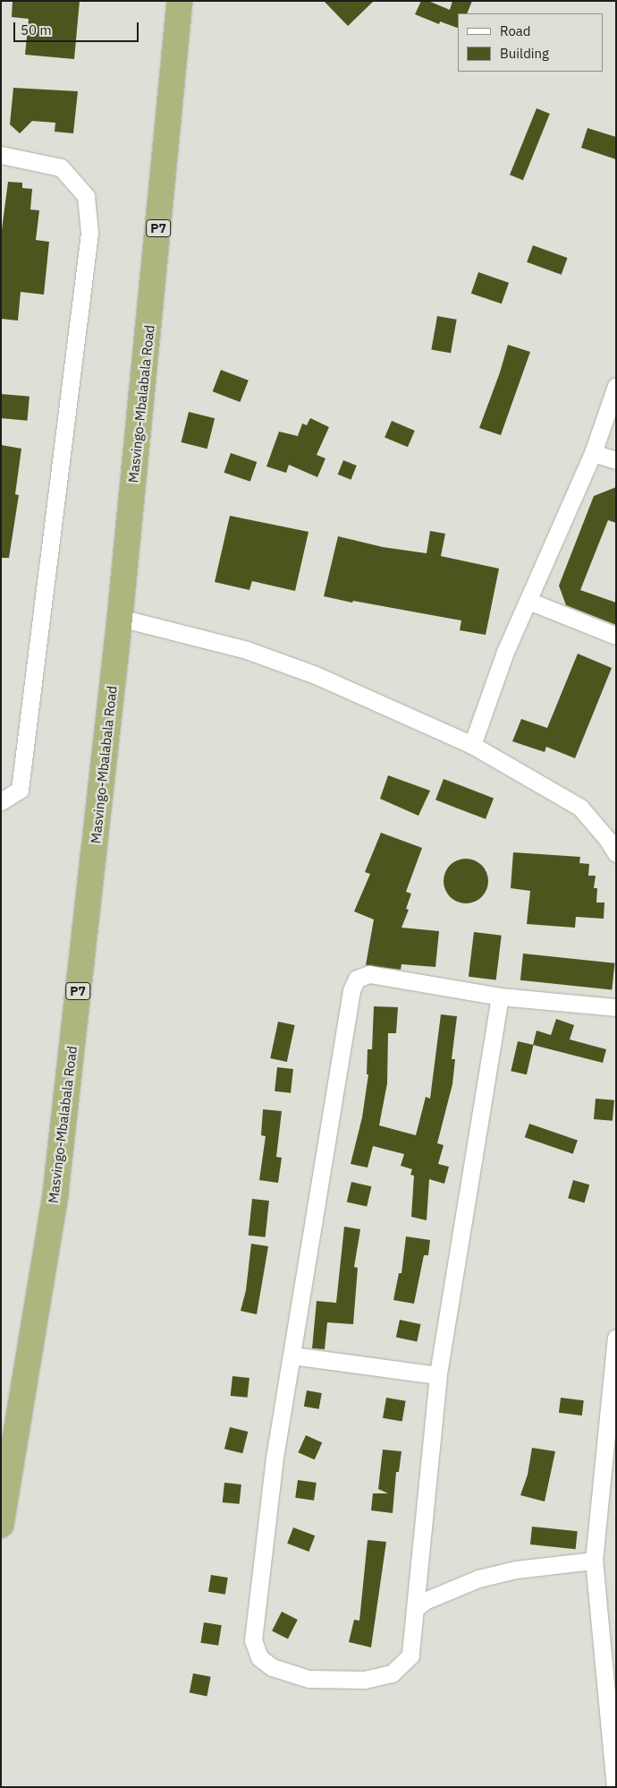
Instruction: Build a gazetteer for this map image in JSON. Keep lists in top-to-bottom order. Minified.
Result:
{"streets":{"highway":["P7","Masvingo-Mbalabala Road"]},"legend":["Road","Building"],"scale_bar":"50 m"}
